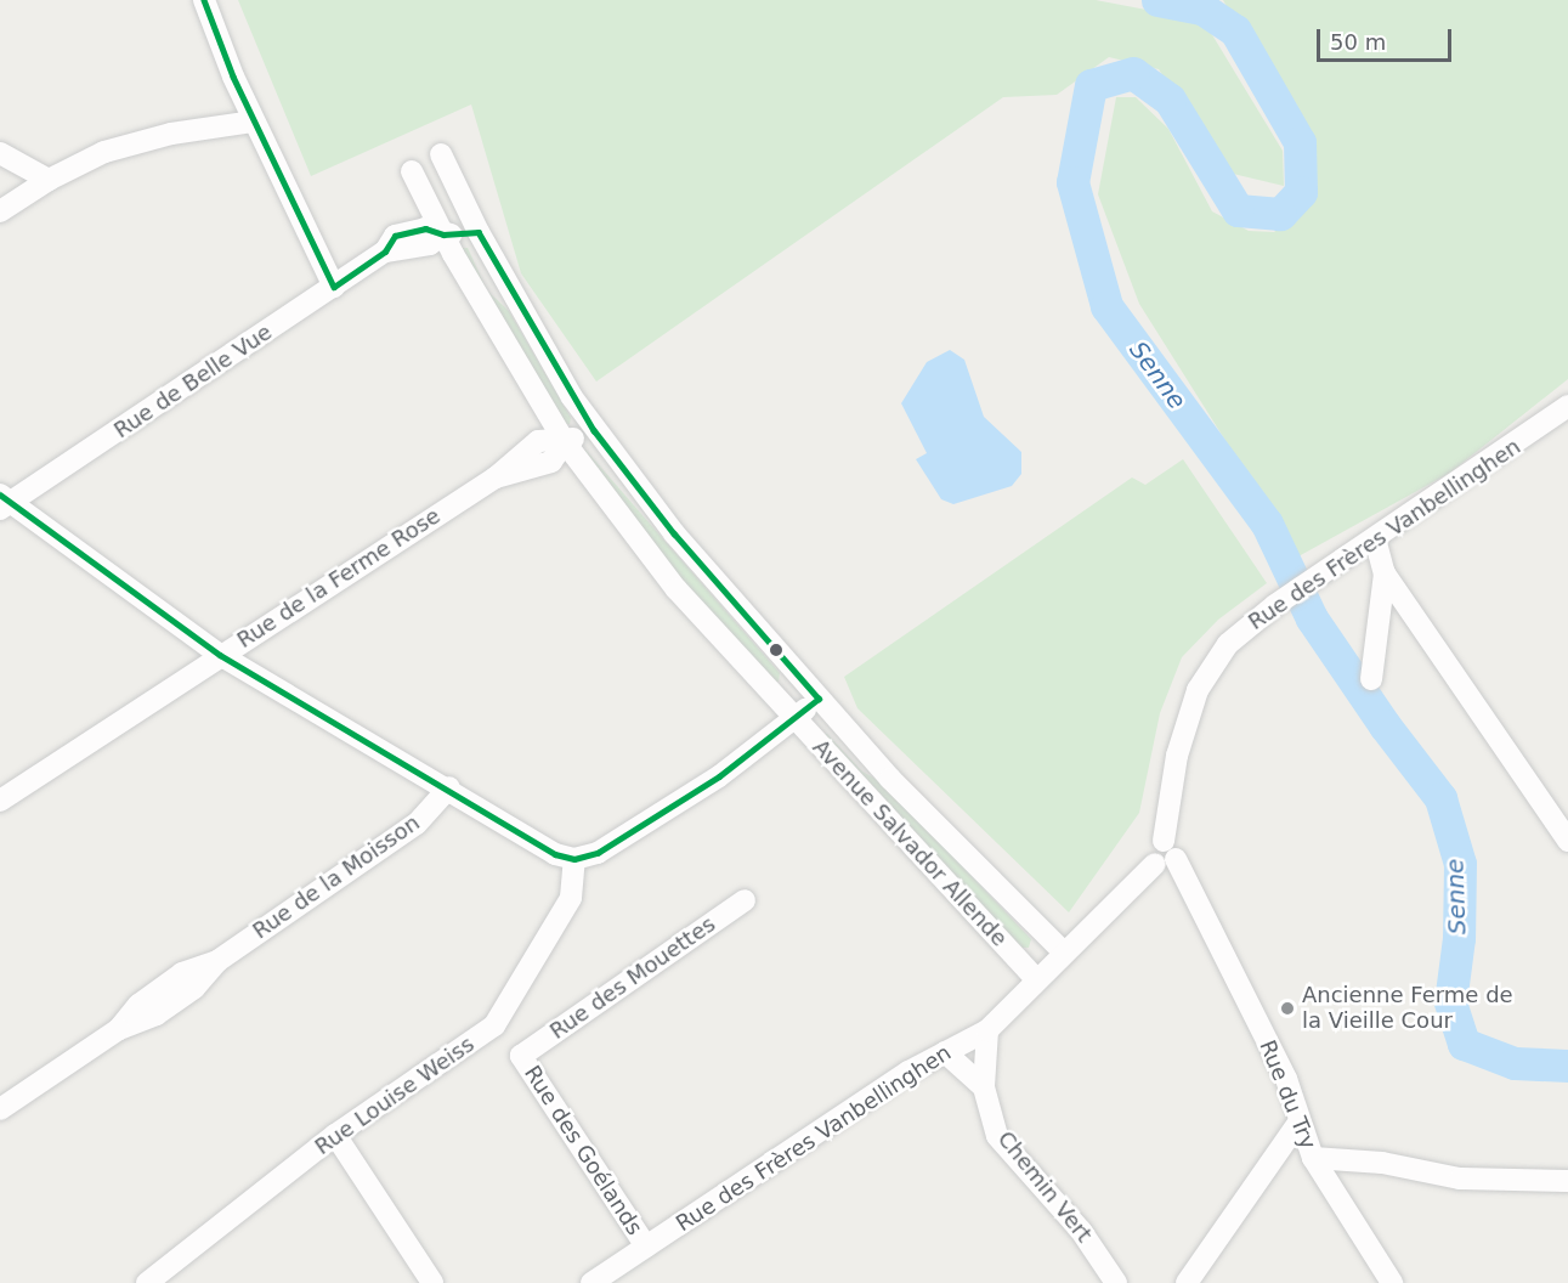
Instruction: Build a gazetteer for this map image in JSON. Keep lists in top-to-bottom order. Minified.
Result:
{"streets":{"street":["Rue de Belle Vue","Rue des Frères Vanbellinghen","Rue de la Ferme Rose","Avenue Salvador Allende","Rue de la Moisson","Rue des Mouettes","Rue du Try","Rue Louise Weiss","Rue des Goélands","Chemin Vert"]},"crossings":[["Rue de Belle Vue","Avenue Salvador Allende"],["Rue des Frères Vanbellinghen","Avenue Salvador Allende"],["Rue des Frères Vanbellinghen","Rue du Try"],["Rue des Frères Vanbellinghen","Rue des Goélands"],["Rue des Frères Vanbellinghen","Chemin Vert"],["Rue de la Ferme Rose","Avenue Salvador Allende"],["Rue des Mouettes","Rue des Goélands"]],"water":["Senne"],"places":["Ancienne Ferme de la Vieille Cour"],"scale_bar":"50 m"}
